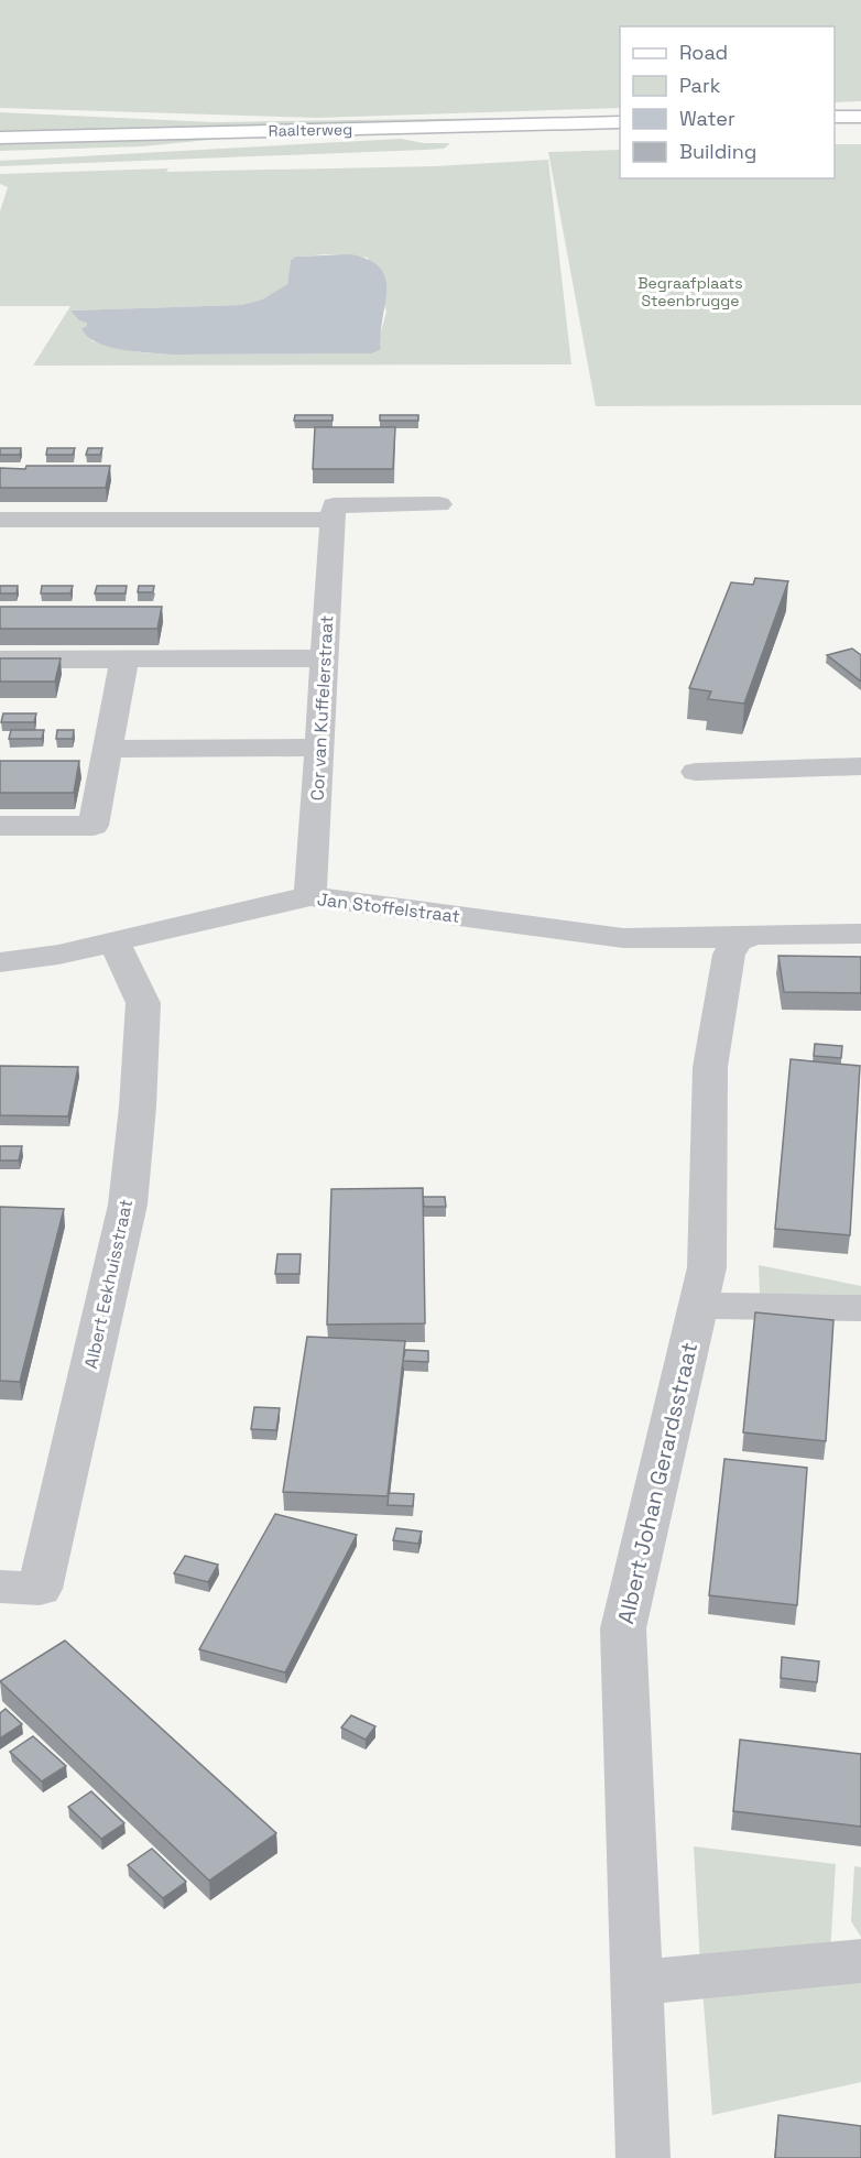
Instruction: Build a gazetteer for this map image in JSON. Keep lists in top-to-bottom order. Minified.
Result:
{"streets":{"main road":["Raalterweg"],"street":["Cor van Kuffelerstraat","Jan Stoffelstraat","Albert Eekhuisstraat","Albert Johan Gerardsstraat"]},"crossings":[["Cor van Kuffelerstraat","Jan Stoffelstraat"],["Jan Stoffelstraat","Albert Eekhuisstraat"],["Jan Stoffelstraat","Albert Johan Gerardsstraat"]],"parks":["Begraafplaats Steenbrugge"],"legend":["Road","Park","Water","Building"]}
